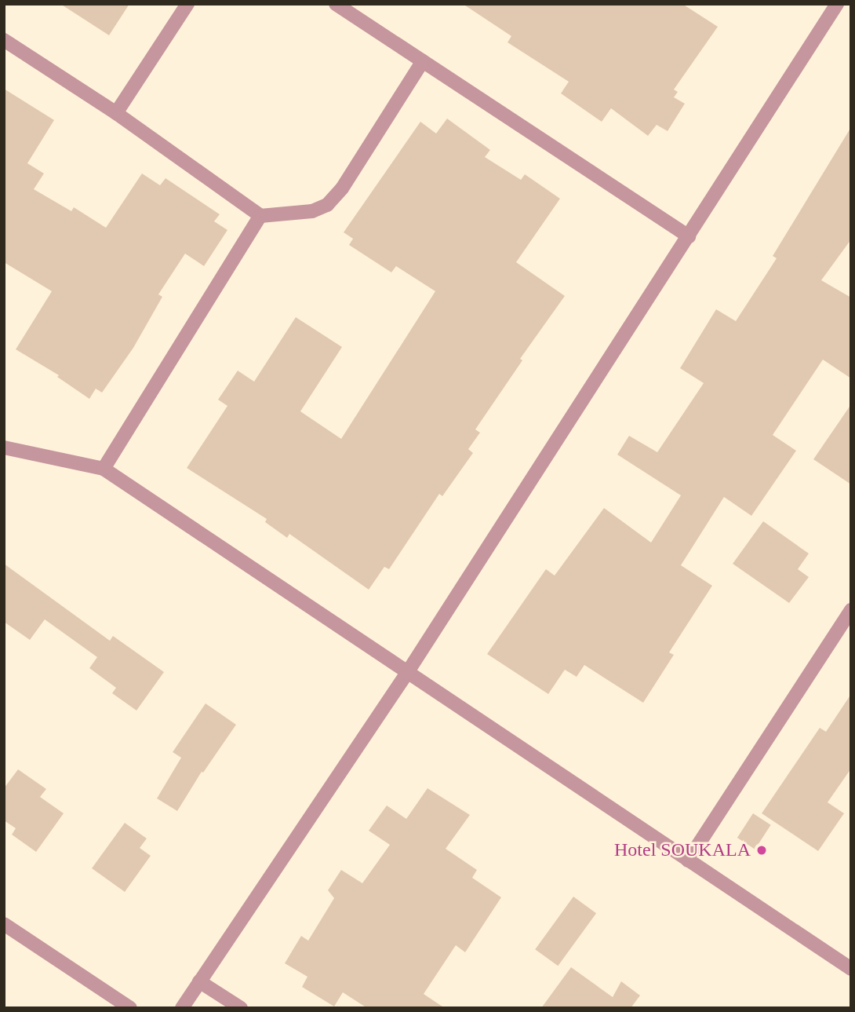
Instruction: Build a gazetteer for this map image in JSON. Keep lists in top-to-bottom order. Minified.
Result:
{"places":["Hotel SOUKALA"]}
